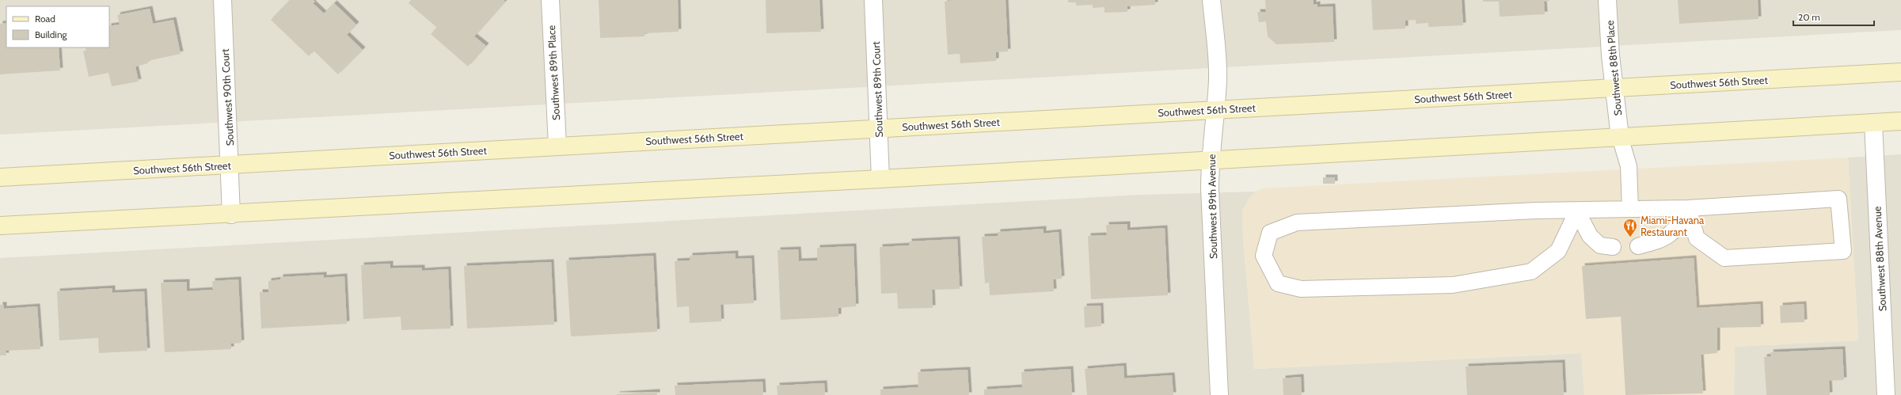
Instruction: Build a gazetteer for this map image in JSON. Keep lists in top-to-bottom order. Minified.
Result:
{"streets":{"main road":["Southwest 56th Street"],"street":["Southwest 88th Place","Southwest 89th Place","Southwest 89th Court","Southwest 90th Court","Southwest 89th Avenue","Southwest 88th Avenue"]},"crossings":[["Southwest 88th Place","Southwest 56th Street"],["Southwest 89th Place","Southwest 56th Street"],["Southwest 56th Street","Southwest 89th Court"],["Southwest 56th Street","Southwest 90th Court"],["Southwest 56th Street","Southwest 89th Avenue"]],"places":{"restaurant":["Miami-Havana Restaurant"]},"legend":["Road","Building"],"scale_bar":"20 m"}
